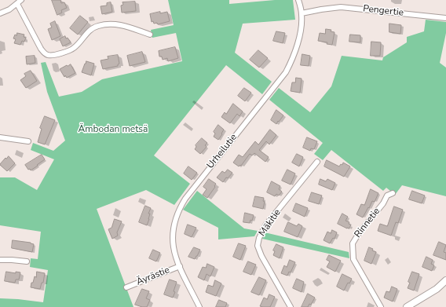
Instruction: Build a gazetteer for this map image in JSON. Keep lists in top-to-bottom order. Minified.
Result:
{"streets":{"street":["Pengertie","Urheilutie","Mäkitie","Rinnetie","Äyrästie"]},"crossings":[["Pengertie","Urheilutie"],["Urheilutie","Äyrästie"]],"parks":["Ämbodan metsä"]}
